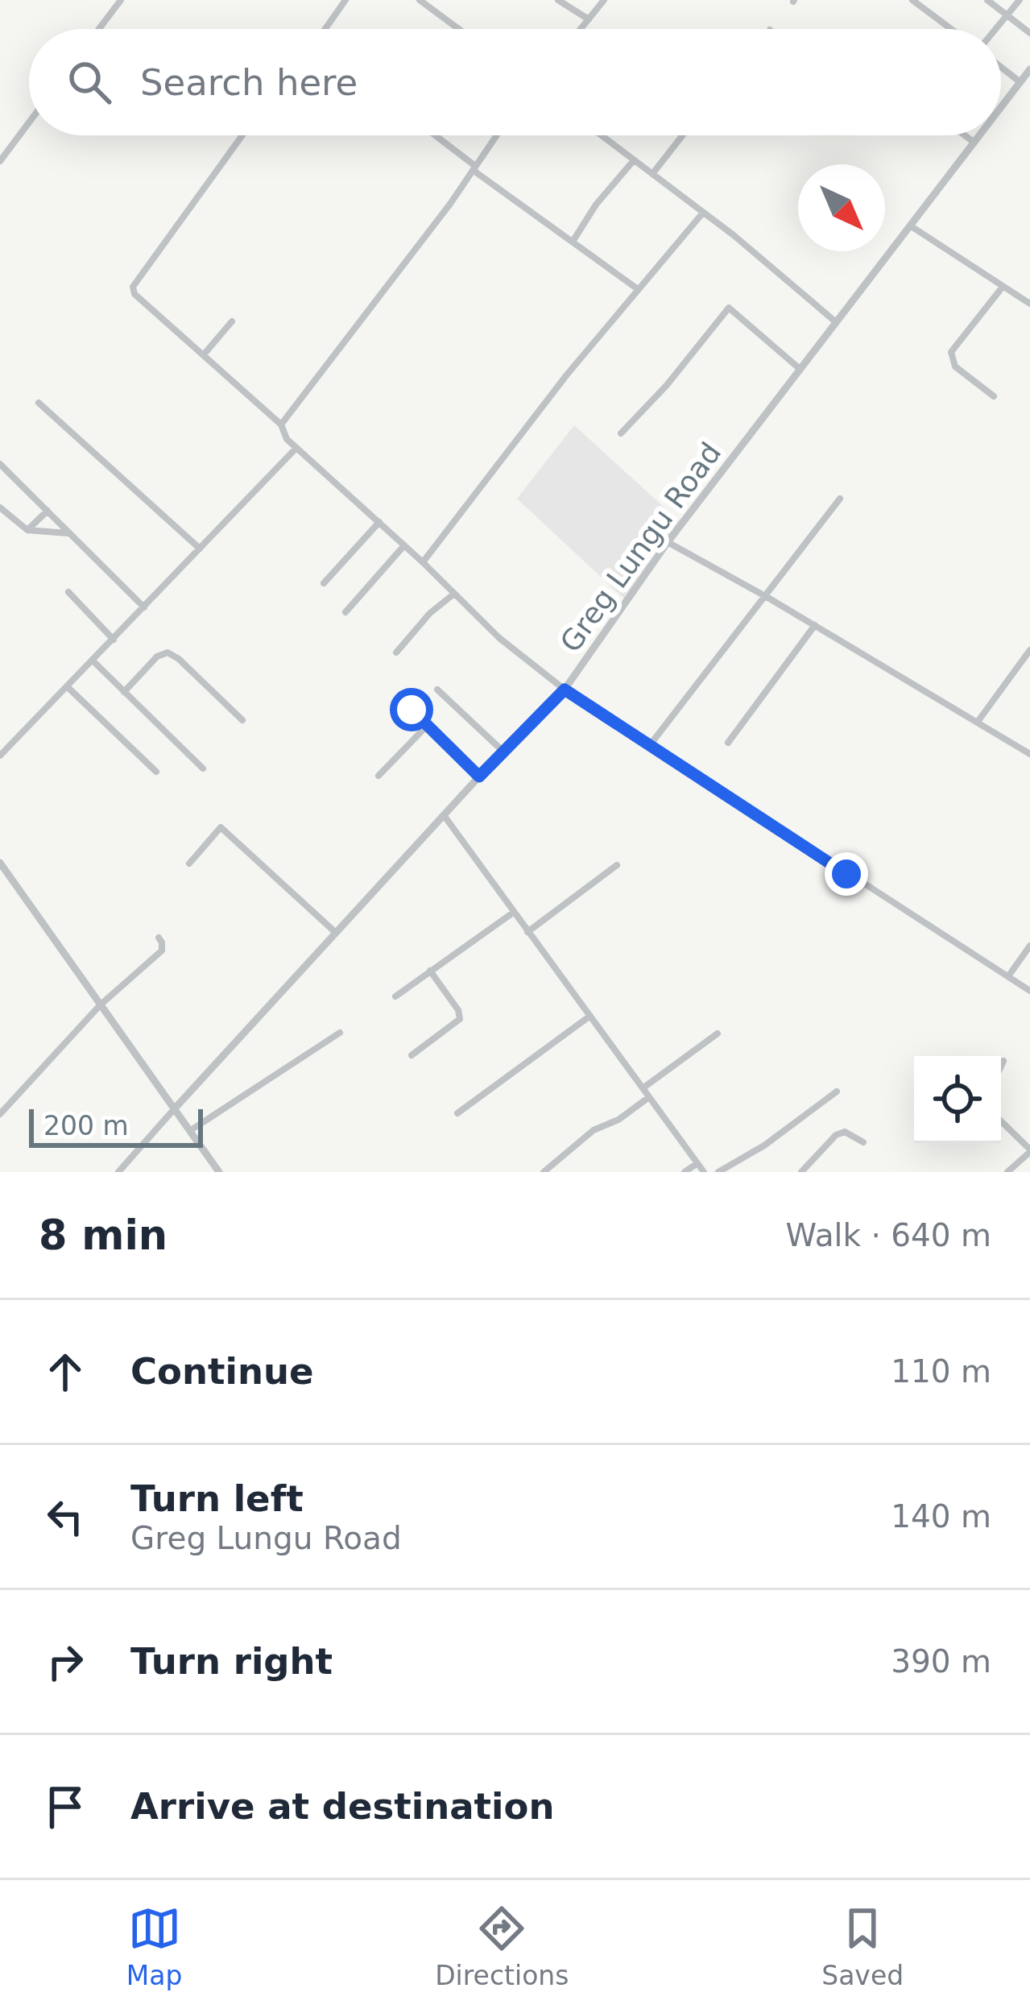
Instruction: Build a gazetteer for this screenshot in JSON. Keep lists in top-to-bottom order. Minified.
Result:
{"streets":{"street":["Greg Lungu Road"]},"scale_bar":"200 m","north":"bottom right","page":{"search":"Search here","scale":"200 m","heading":["8 min","Walk · 640 m"],"list":[["Continue","110 m"],["Turn left","Greg Lungu Road","140 m"],["Turn right","390 m"],"Arrive at destination"],"nav":["Map","Directions","Saved"]}}
